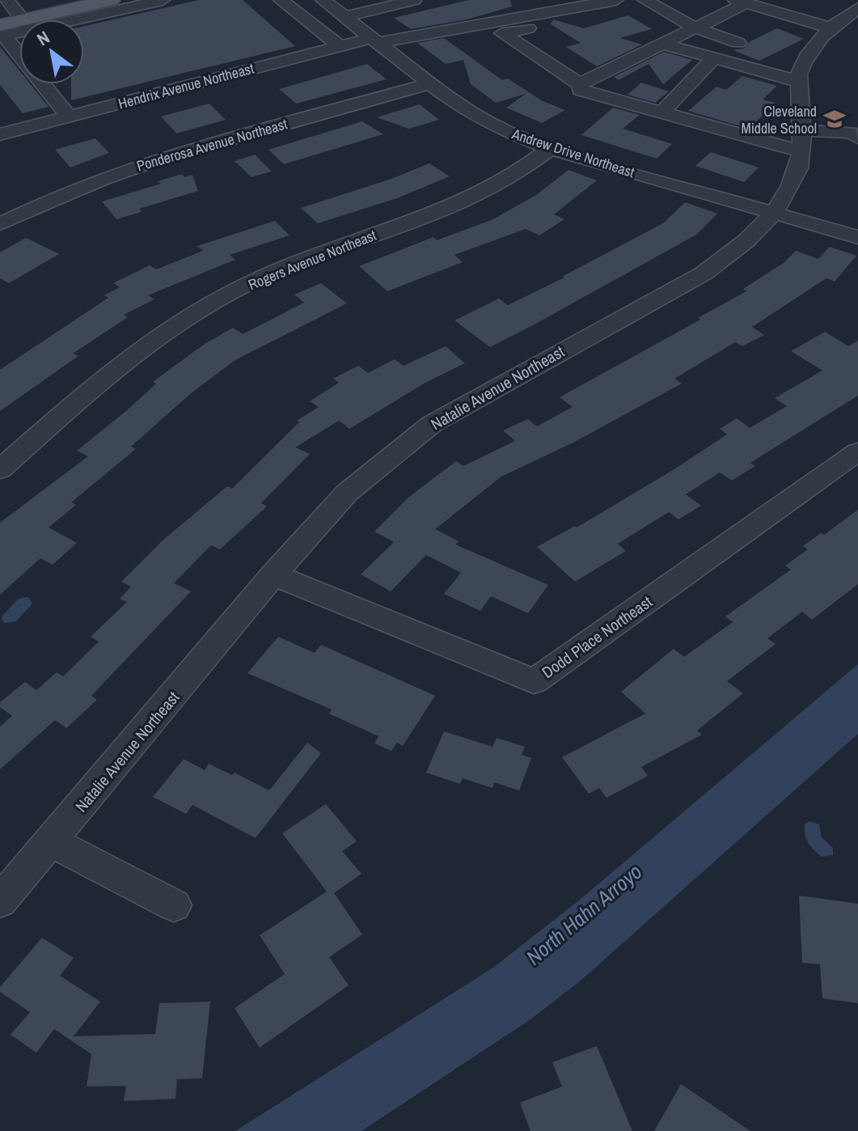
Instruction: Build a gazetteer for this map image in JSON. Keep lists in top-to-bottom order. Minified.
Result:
{"streets":{"street":["Hendrix Avenue Northeast","Ponderosa Avenue Northeast","Andrew Drive Northeast","Rogers Avenue Northeast","Natalie Avenue Northeast","Dodd Place Northeast"]},"crossings":[["Hendrix Avenue Northeast","Andrew Drive Northeast"],["Ponderosa Avenue Northeast","Andrew Drive Northeast"],["Andrew Drive Northeast","Rogers Avenue Northeast"],["Andrew Drive Northeast","Natalie Avenue Northeast"],["Natalie Avenue Northeast","Dodd Place Northeast"]],"water":["North Hahn Arroyo"],"places":{"school or university":["Cleveland Middle School"]},"north":"top left"}
